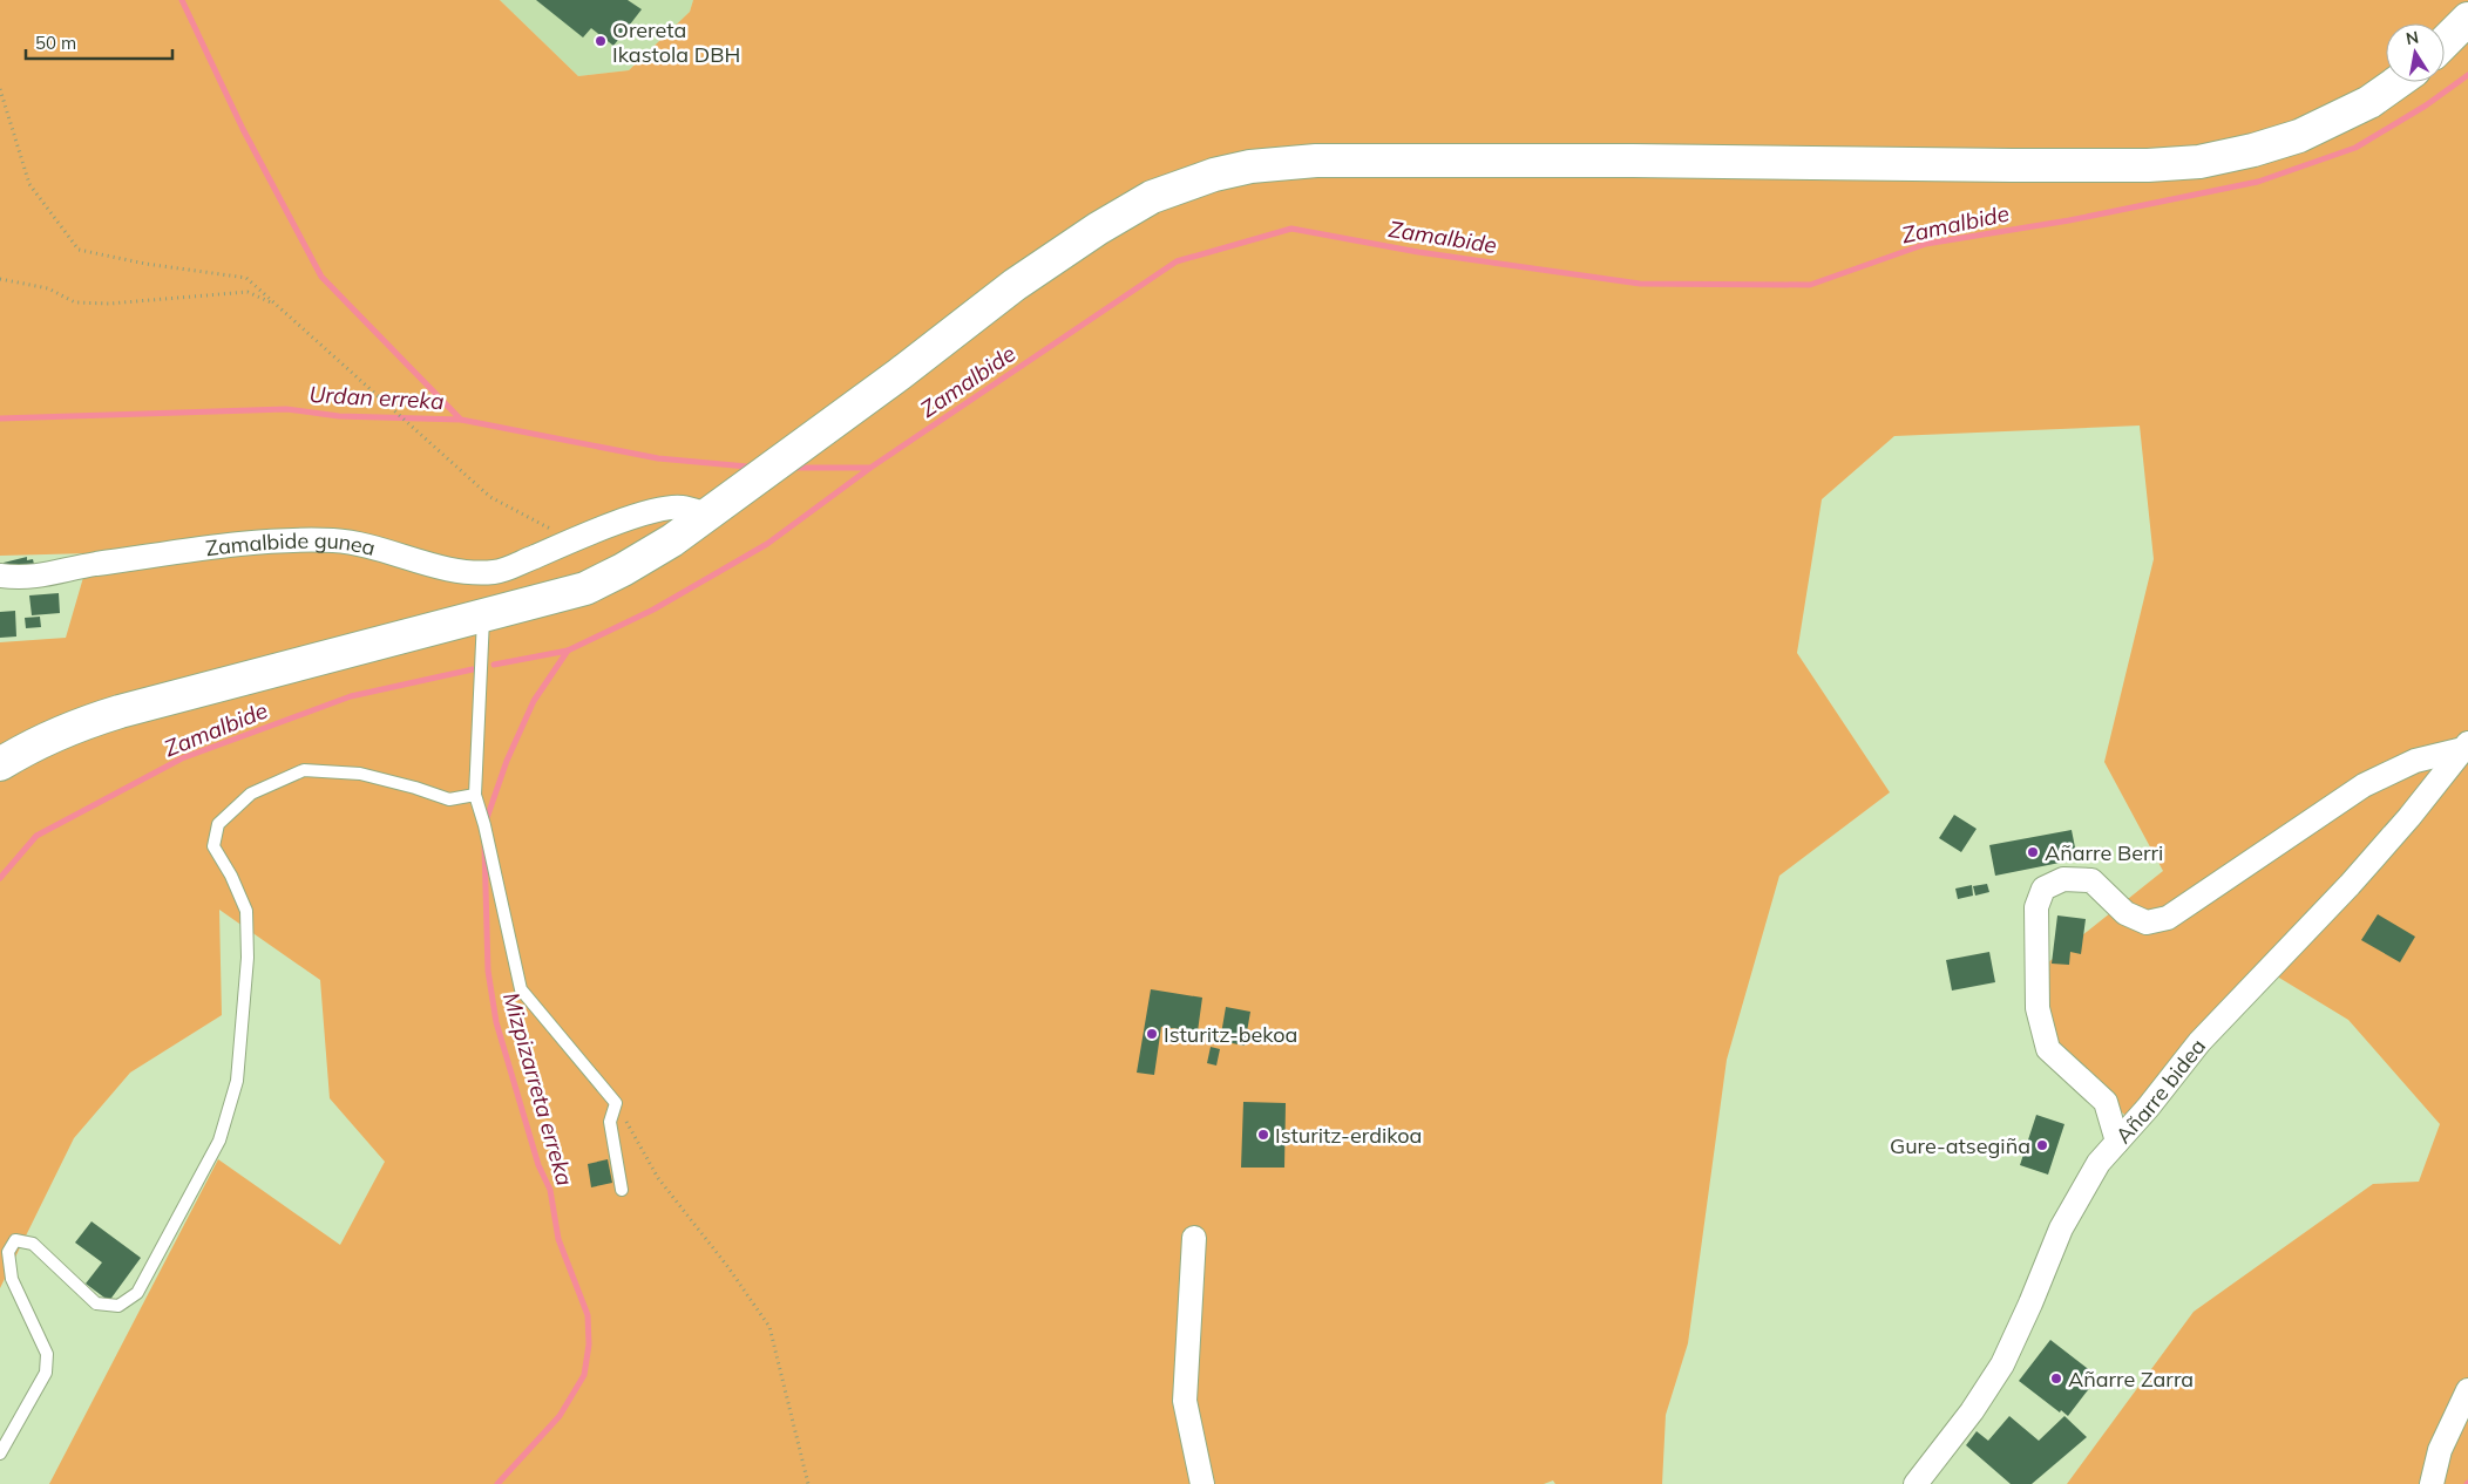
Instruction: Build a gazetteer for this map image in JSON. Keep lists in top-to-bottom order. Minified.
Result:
{"streets":{"street":["Zamalbide gunea","Añarre bidea"]},"water":["Zamalbide","Urdan erreka","Mizpizarreta erreka"],"places":["Orereta Ikastola DBH","Añarre Berri","Isturitz-bekoa","Isturitz-erdikoa","Gure-atsegiña","Añarre Zarra"],"scale_bar":"50 m","north":"top"}
